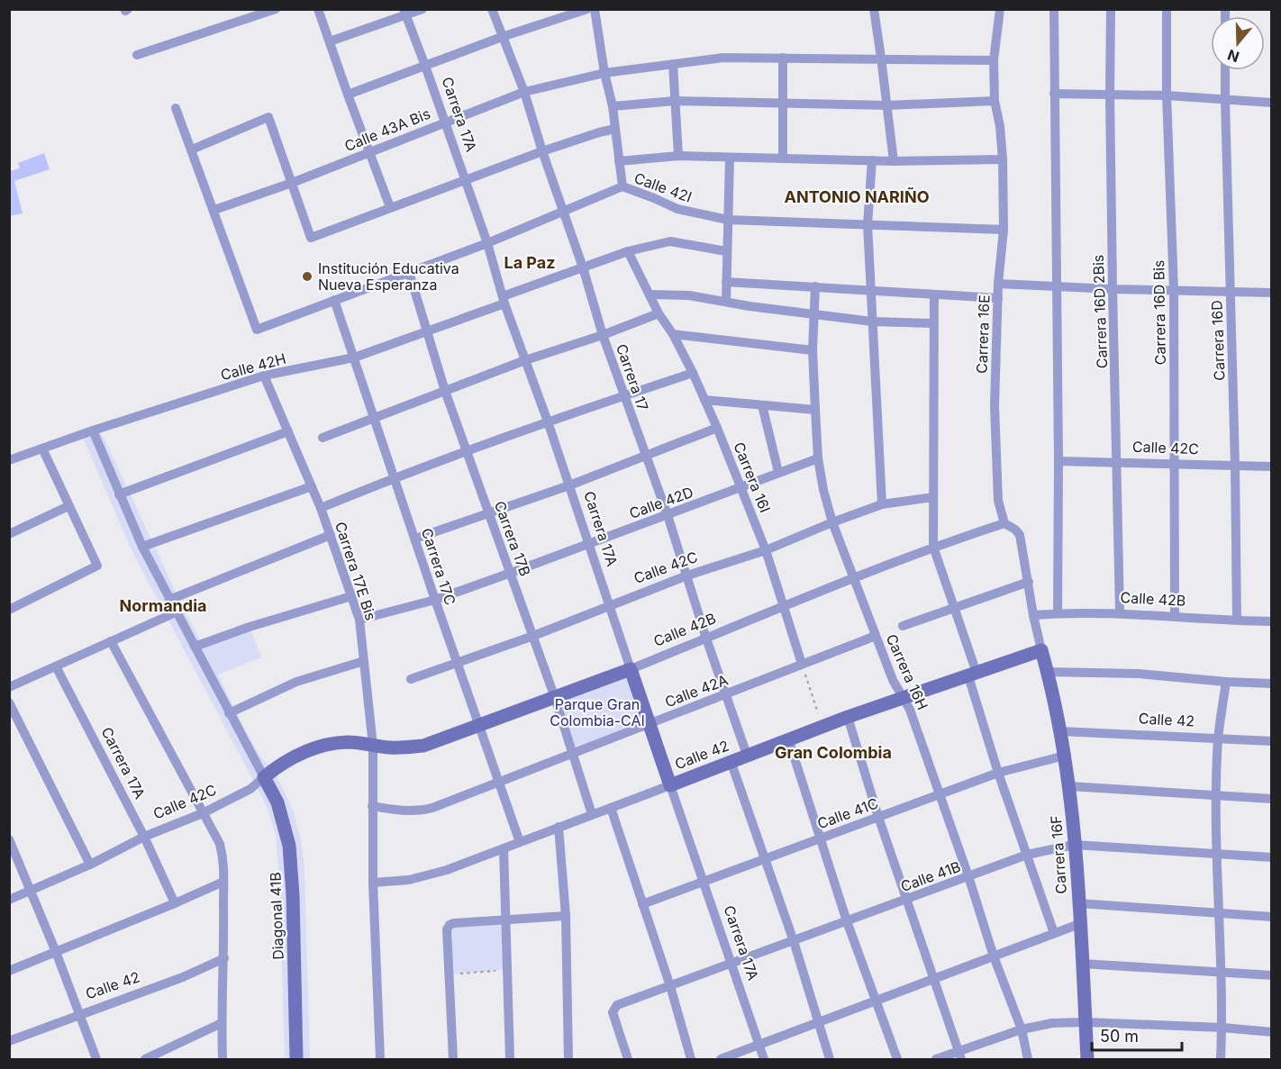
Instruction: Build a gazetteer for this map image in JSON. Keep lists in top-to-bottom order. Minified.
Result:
{"streets":{"street":["Carrera 17A","Calle 43A Bis","Calle 42I","Carrera 16D 2Bis","Carrera 16D Bis","Carrera 16E","Carrera 16D","Calle 42H","Carrera 17","Calle 42C","Carrera 16I","Calle 42D","Carrera 17B","Carrera 17C","Carrera 17E Bis","Calle 42B","Carrera 16H","Calle 42A","Calle 42","Calle 41C","Carrera 16F","Calle 41B","Diagonal 41B"]},"crossings":[["Carrera 17A","Calle 43A Bis"],["Carrera 17A","Calle 42I"],["Carrera 17A","Calle 42H"],["Carrera 17A","Calle 42C"],["Carrera 17A","Calle 42D"],["Carrera 17A","Calle 42B"],["Carrera 17A","Calle 42A"],["Carrera 17A","Calle 42"],["Carrera 17A","Calle 41C"],["Carrera 17A","Calle 41B"],["Calle 43A Bis","Calle 42I"],["Calle 43A Bis","Carrera 16E"],["Calle 43A Bis","Carrera 17"],["Calle 42I","Carrera 16E"],["Calle 42I","Carrera 17"],["Calle 42I","Carrera 17B"],["Calle 42I","Carrera 17C"],["Carrera 16D 2Bis","Calle 42C"],["Carrera 16D 2Bis","Calle 42B"],["Carrera 16D Bis","Calle 42C"],["Carrera 16D Bis","Calle 42B"],["Carrera 16E","Calle 42B"],["Carrera 16E","Calle 42"],["Carrera 16E","Carrera 16F"],["Carrera 16D","Calle 42C"],["Carrera 16D","Calle 42B"],["Calle 42H","Carrera 17"],["Calle 42H","Carrera 16I"],["Calle 42H","Carrera 17B"],["Calle 42H","Carrera 17C"],["Calle 42H","Carrera 17E Bis"],["Carrera 17","Calle 42C"],["Carrera 17","Calle 42D"],["Carrera 17","Calle 42B"],["Carrera 17","Calle 42A"],["Carrera 17","Calle 42"],["Calle 42C","Carrera 16I"],["Calle 42C","Carrera 17B"],["Calle 42C","Carrera 17C"],["Calle 42C","Carrera 17E Bis"],["Calle 42C","Calle 42B"],["Calle 42C","Carrera 16H"],["Calle 42C","Diagonal 41B"],["Carrera 16I","Calle 42D"],["Carrera 16I","Calle 42B"],["Carrera 16I","Calle 42A"],["Calle 42D","Carrera 17B"],["Calle 42D","Carrera 17C"],["Calle 42D","Carrera 17E Bis"],["Calle 42D","Carrera 16H"],["Carrera 17B","Calle 42B"],["Carrera 17B","Calle 42A"],["Carrera 17B","Calle 42"],["Carrera 17C","Calle 42B"],["Carrera 17C","Calle 42A"],["Carrera 17C","Calle 42"],["Carrera 17E Bis","Calle 42B"],["Carrera 17E Bis","Calle 42A"],["Carrera 17E Bis","Calle 42"],["Calle 42B","Carrera 16H"],["Carrera 16H","Calle 42A"],["Carrera 16H","Calle 42"],["Carrera 16H","Calle 41C"],["Carrera 16H","Calle 41B"],["Calle 42","Carrera 16F"],["Calle 41C","Carrera 16F"],["Carrera 16F","Calle 41B"]],"districts":["ANTONIO NARIÑO","La Paz","Normandia","Gran Colombia"],"parks":["Parque Gran Colombia-CAI"],"places":["Institución Educativa Nueva Esperanza"],"scale_bar":"50 m","north":"bottom"}
